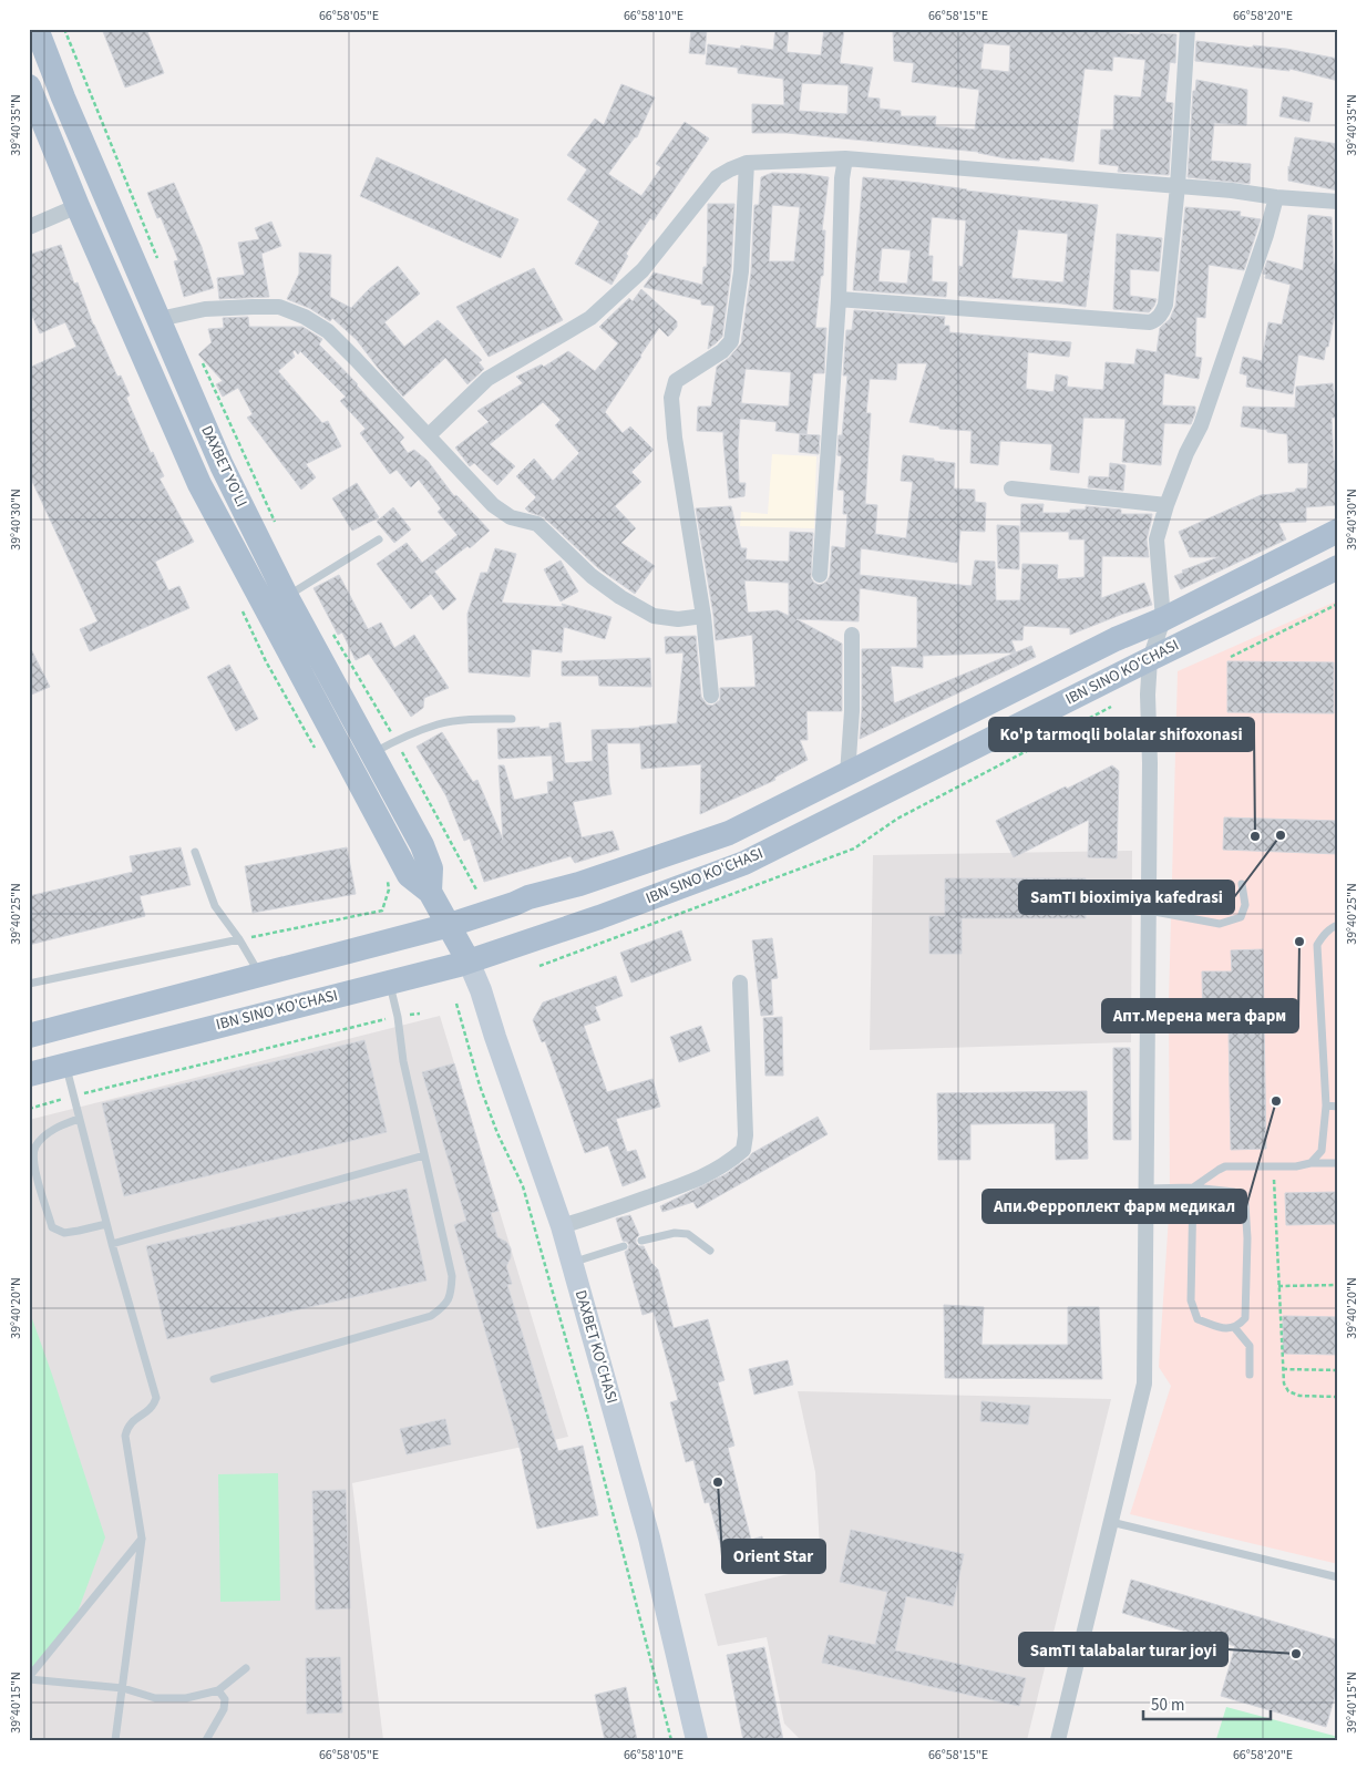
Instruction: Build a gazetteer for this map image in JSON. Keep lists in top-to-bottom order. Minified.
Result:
{"streets":{"main road":["DAXBET YO'LI","IBN SINO KO'CHASI","DAXBET KO'CHASI"]},"crossings":[["DAXBET YO'LI","IBN SINO KO'CHASI"],["DAXBET YO'LI","DAXBET KO'CHASI"],["IBN SINO KO'CHASI","DAXBET KO'CHASI"]],"places":["SamTI bioximiya kafedrasi","Ko'p tarmoqli bolalar shifoxonasi","Апт.Мерена мега фарм","Апи.Ферроплект фарм медикал","Orient Star","SamTI talabalar turar joyi"],"scale_bar":"50 m","coordinates":["66°58'05\"E","66°58'10\"E","66°58'15\"E","66°58'20\"E","39°40'35\"N","39°40'30\"N","39°40'25\"N","39°40'20\"N","39°40'15\"N"]}
